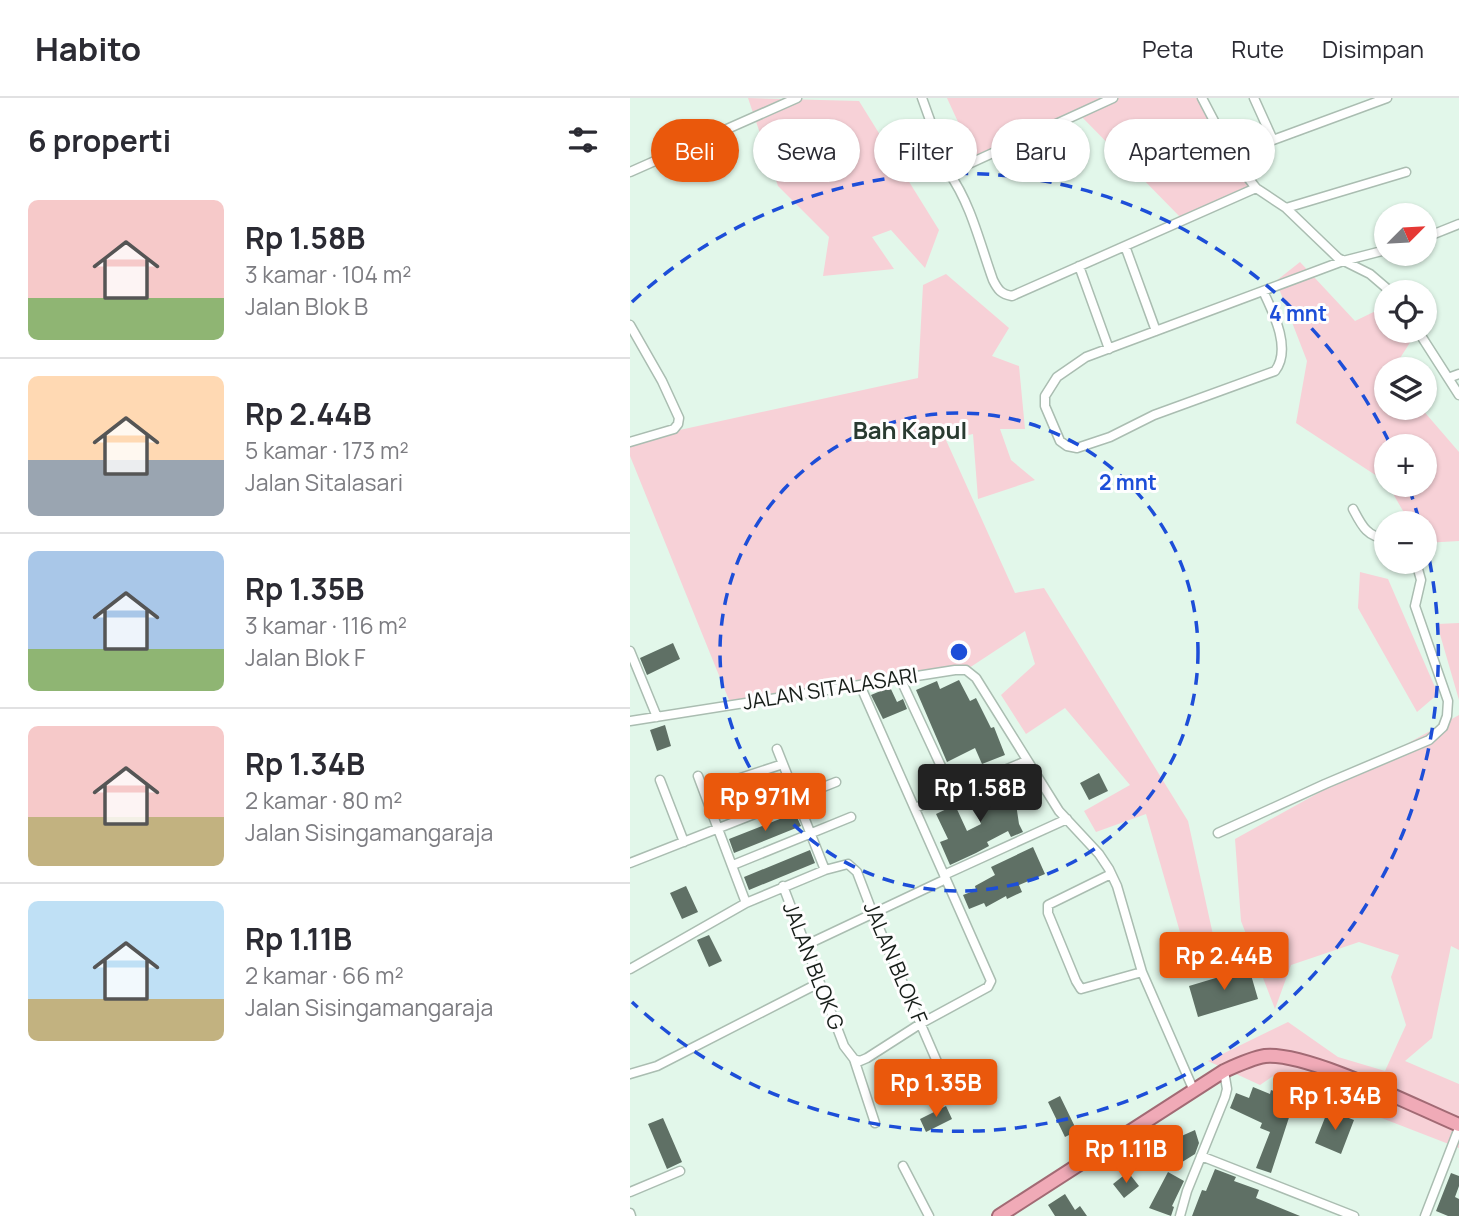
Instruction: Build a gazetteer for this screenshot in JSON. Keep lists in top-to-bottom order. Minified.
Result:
{"streets":{"street":["JALAN SITALASARI","JALAN BLOK F","JALAN BLOK G"]},"districts":["Bah Kapul"],"north":"top right","page":{"header":"Habito","nav":["Peta","Rute","Disimpan"],"heading":"6 properti","chip":["Beli","Sewa","Filter","Baru","Apartemen"],"list":[{"name":"Rp 1.58B","note":"3 kamar · 104 m² · Jalan Blok B"},{"name":"Rp 2.44B","note":"5 kamar · 173 m² · Jalan Sitalasari"},{"name":"Rp 1.35B","note":"3 kamar · 116 m² · Jalan Blok F"},{"name":"Rp 1.34B","note":"2 kamar · 80 m² · Jalan Sisingamangaraja"},{"name":"Rp 1.11B","note":"2 kamar · 66 m² · Jalan Sisingamangaraja"}],"map_buttons":["+","−"],"price":["Rp 1.58B","Rp 971M","Rp 2.44B","Rp 1.35B","Rp 1.34B","Rp 1.11B"]},"rings":["4 mnt","2 mnt"]}
